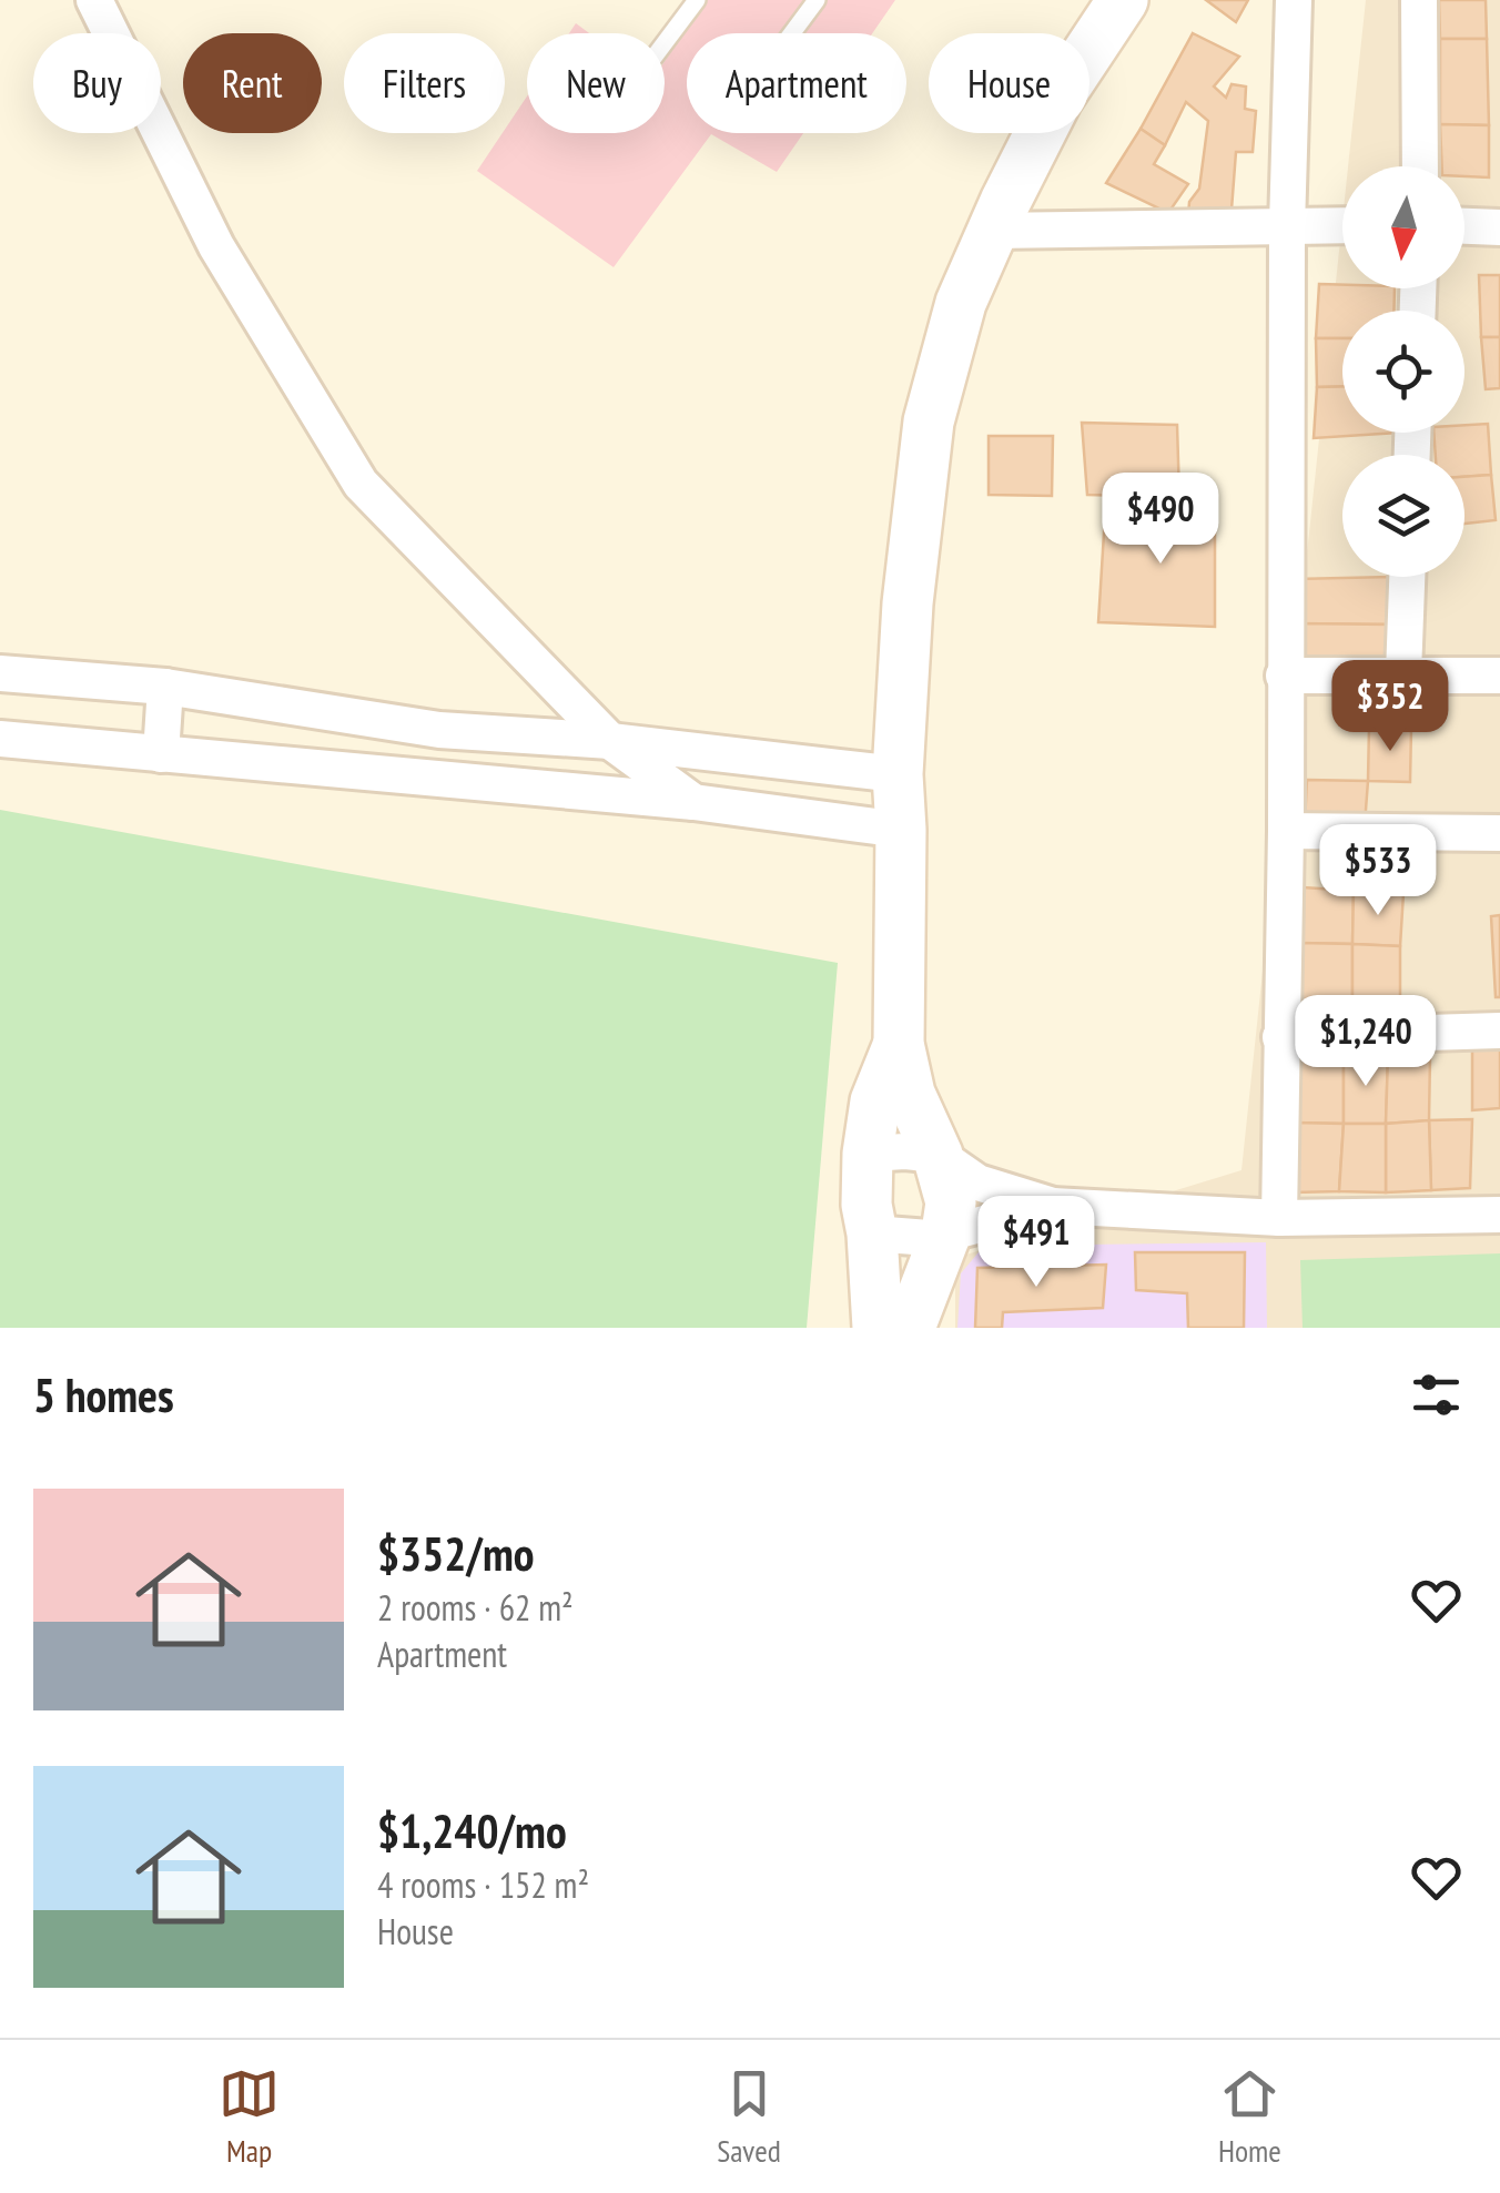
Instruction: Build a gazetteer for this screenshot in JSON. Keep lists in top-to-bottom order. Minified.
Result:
{"north":"bottom","page":{"chip":["Buy","Rent","Filters","New","Apartment","House"],"price":["$490","$352","$533","$1,240","$491"],"heading":"5 homes","list":[{"name":"$352/mo","note":"2 rooms · 62 m² · Apartment"},{"name":"$1,240/mo","note":"4 rooms · 152 m² · House"}],"tabs":["Map","Saved","Home"]}}
